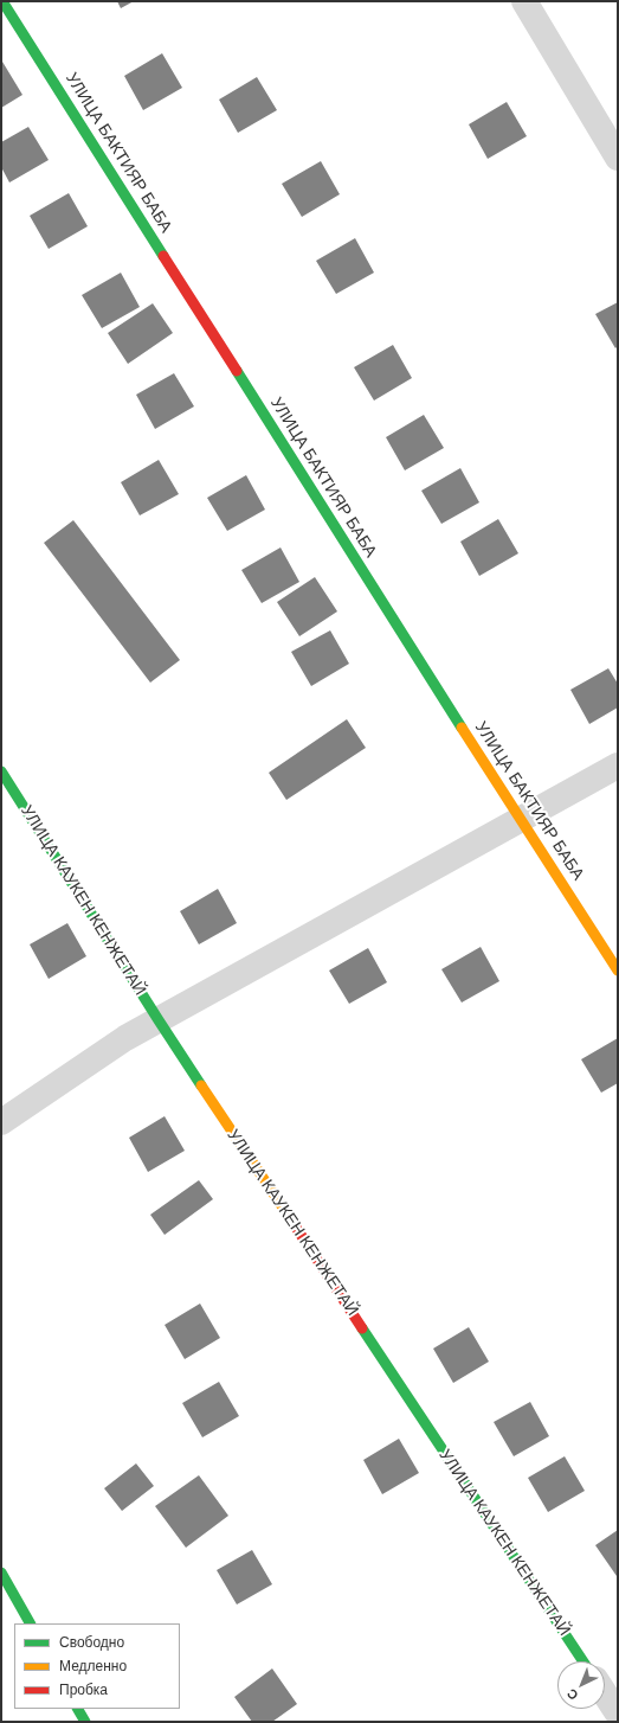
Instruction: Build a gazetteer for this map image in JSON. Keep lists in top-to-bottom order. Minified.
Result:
{"streets":{"street":["УЛИЦА БАКТИЯР БАБА","УЛИЦА КАУКЕН КЕНЖЕТАЙ"]},"legend":["Свободно","Медленно","Пробка"],"north":"bottom left"}
